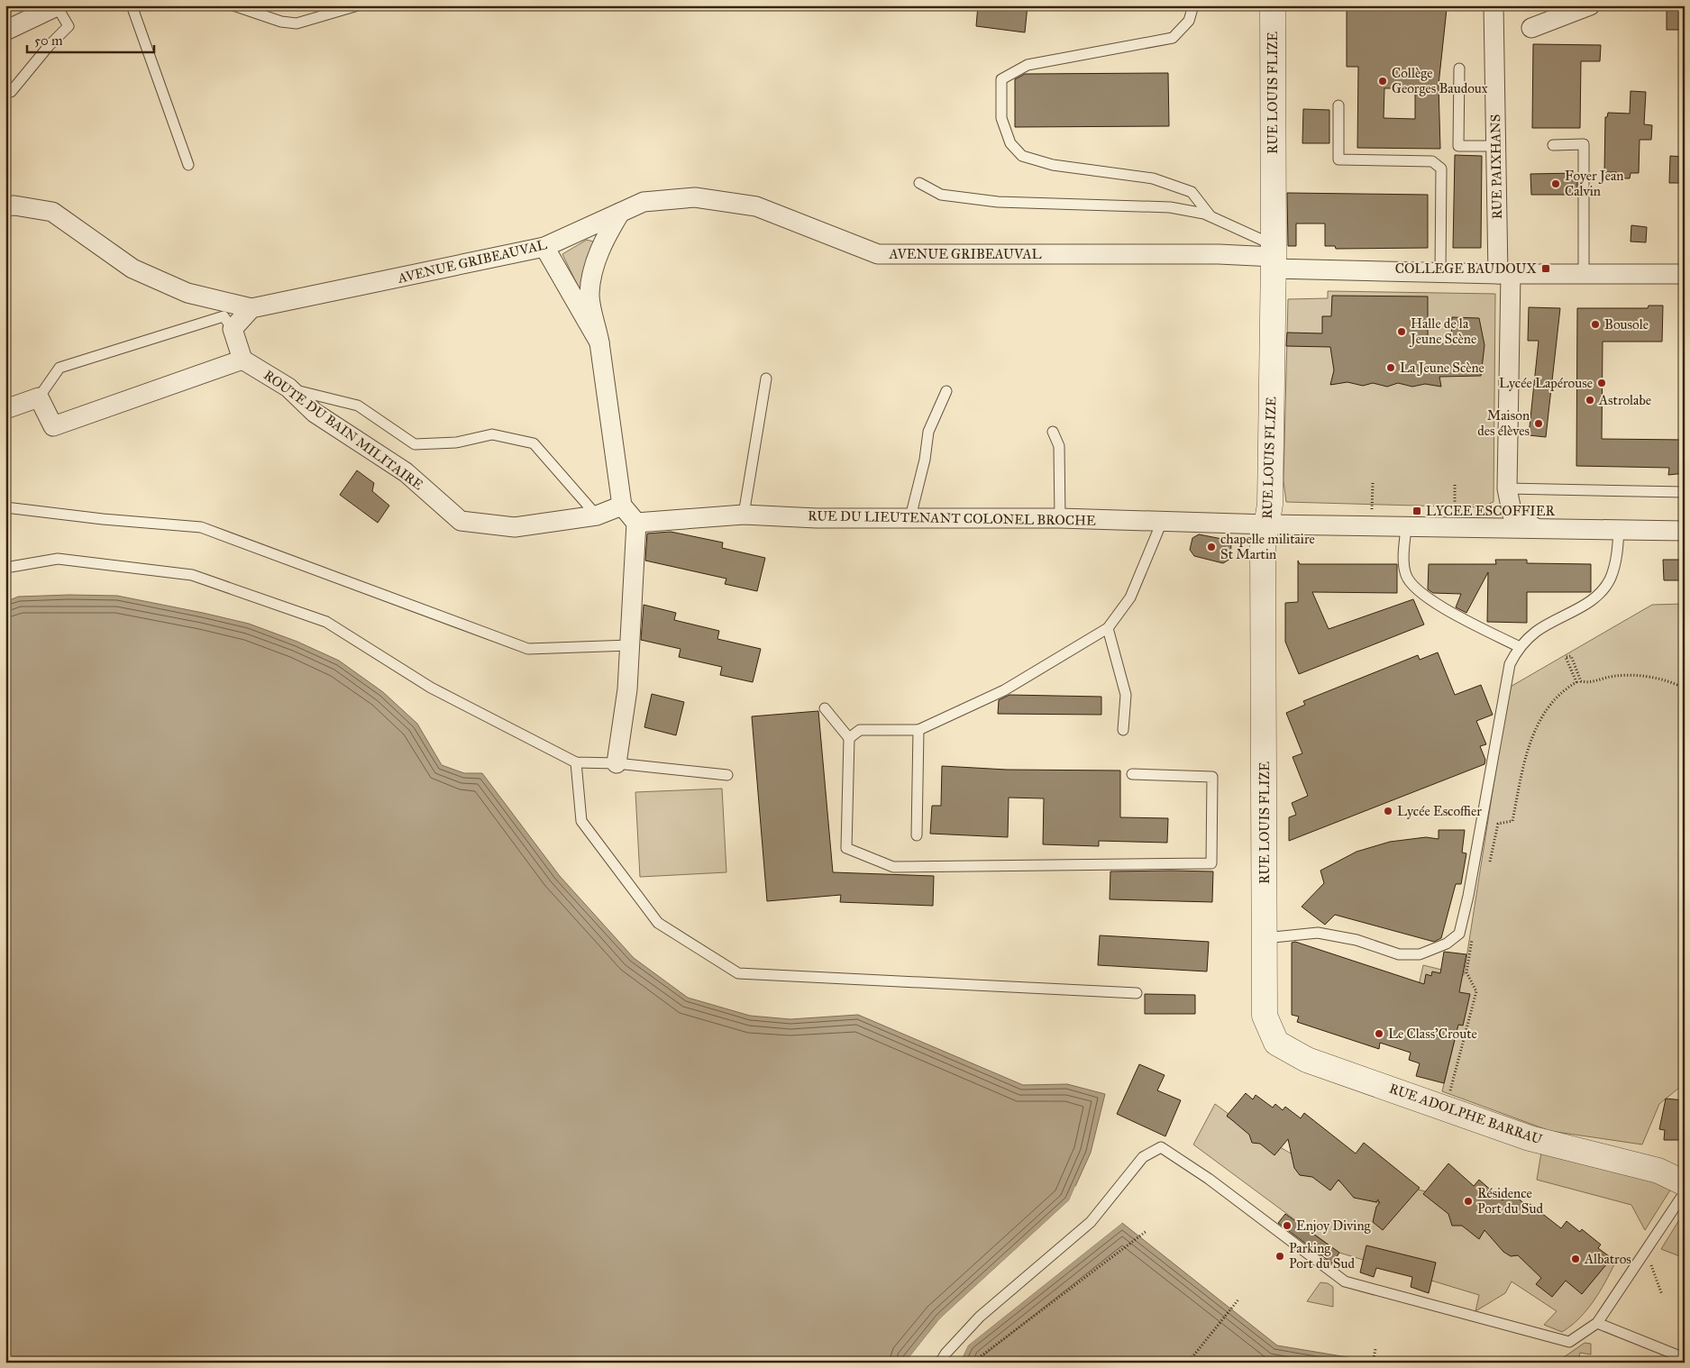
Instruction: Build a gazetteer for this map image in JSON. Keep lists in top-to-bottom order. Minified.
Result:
{"streets":{"street":["RUE LOUIS FLIZE","RUE PAIXHANS","AVENUE GRIBEAUVAL","ROUTE DU BAIN MILITAIRE","RUE DU LIEUTENANT COLONEL BROCHE","RUE ADOLPHE BARRAU"]},"crossings":[["RUE LOUIS FLIZE","AVENUE GRIBEAUVAL"],["RUE LOUIS FLIZE","RUE DU LIEUTENANT COLONEL BROCHE"],["RUE LOUIS FLIZE","RUE ADOLPHE BARRAU"],["RUE PAIXHANS","AVENUE GRIBEAUVAL"],["RUE PAIXHANS","RUE DU LIEUTENANT COLONEL BROCHE"]],"places":{"other":["Collège Georges Baudoux","Foyer Jean Calvin","Bousole","Halle de la Jeune Scène","La Jeune Scène","Lycée Lapérouse","Astrolabe","Maison des élèves","chapelle militaire St Martin","Lycée Escoffier","Le Class'Croute","Résidence Port du Sud","Enjoy Diving","Parking Port du Sud","Albatros"],"transit":["COLLEGE BAUDOUX","LYCEE ESCOFFIER"]},"scale_bar":"50 m"}
